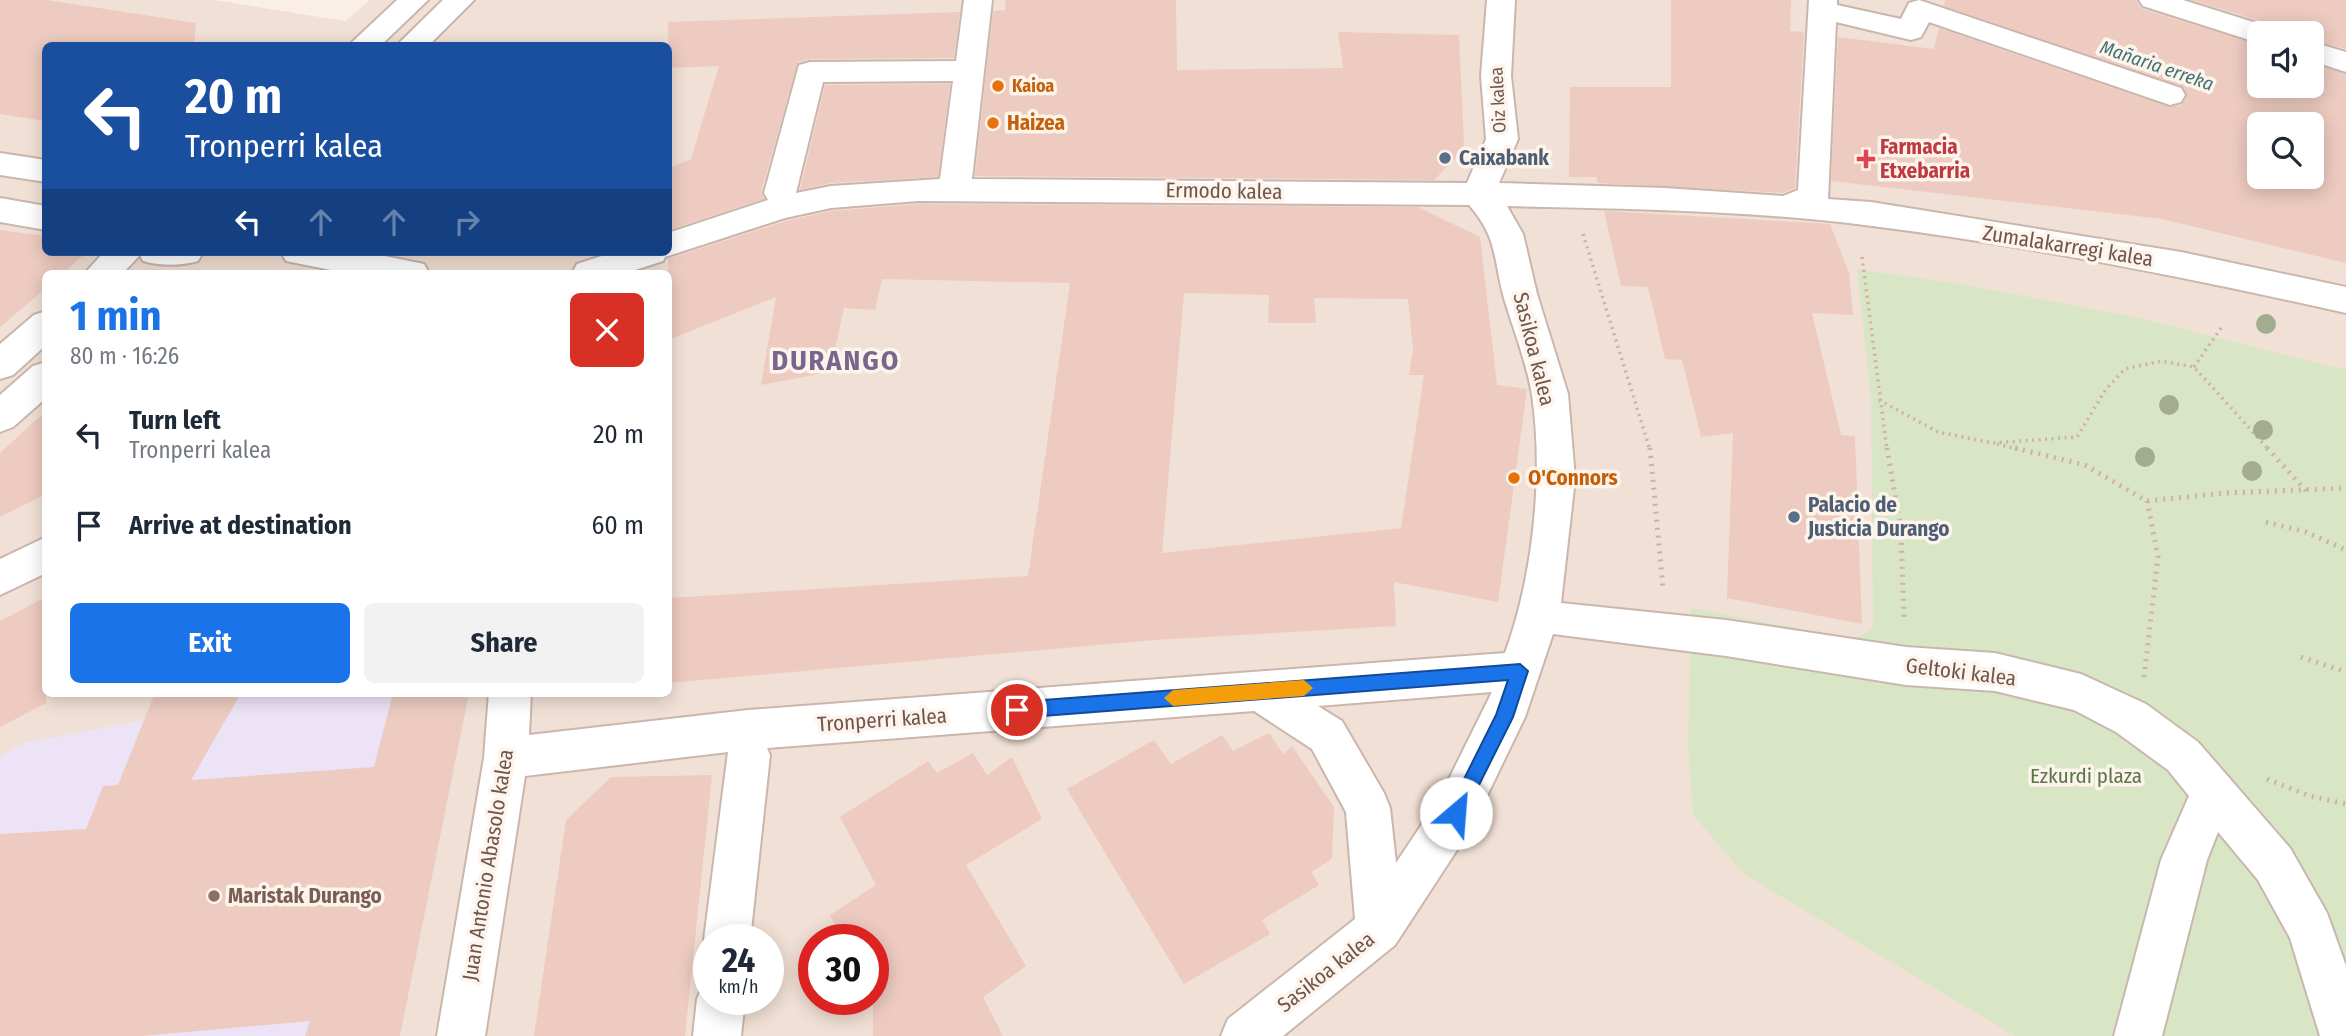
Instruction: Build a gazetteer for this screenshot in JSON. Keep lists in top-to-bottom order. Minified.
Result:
{"streets":{"street":["Oiz kalea","Ermodo kalea","Zumalakarregi kalea","Sasikoa kalea","Geltoki kalea","Tronperri kalea","Juan Antonio Abasolo kalea"]},"crossings":[["Oiz kalea","Ermodo kalea"],["Oiz kalea","Sasikoa kalea"],["Ermodo kalea","Zumalakarregi kalea"],["Ermodo kalea","Sasikoa kalea"],["Sasikoa kalea","Tronperri kalea"],["Tronperri kalea","Juan Antonio Abasolo kalea"]],"districts":["DURANGO"],"water":["Mañaria erreka"],"parks":["Ezkurdi plaza"],"places":{"other":["Kaioa","Haizea","Caixabank","O'Connors","Palacio de Justicia Durango","Maristak Durango"],"health":["Farmacia Etxebarria"]},"page":{"turn":["20 m","Tronperri kalea"],"heading":["1 min","80 m · 16:26"],"list":[{"name":"Turn left","note":"Tronperri kalea","value":"20 m"},{"name":"Arrive at destination","value":"60 m"}],"buttons":["Exit","Share"],"speed":"24 km/h","limit":"30"}}
